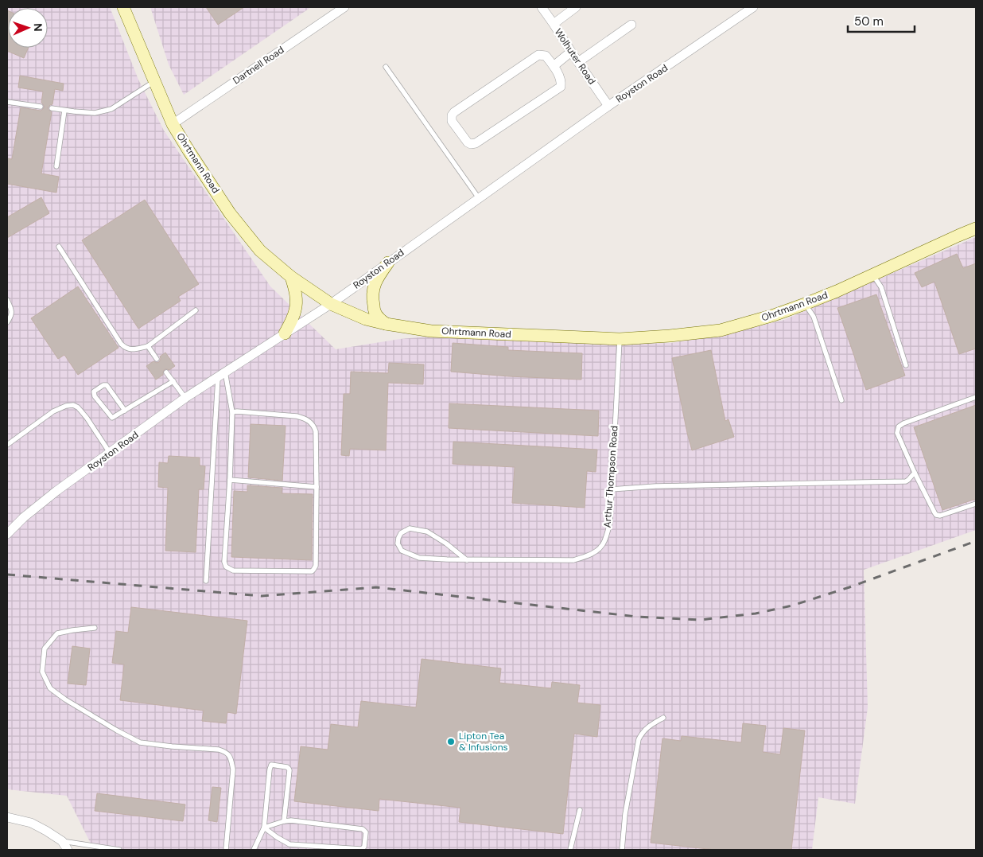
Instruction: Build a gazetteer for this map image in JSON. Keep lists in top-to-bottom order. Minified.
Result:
{"streets":{"main road":["Ohrtmann Road"],"street":["Wolhuter Road","Dartnell Road","Royston Road"],"lane":["Arthur Thompson Road"]},"crossings":[["Wolhuter Road","Royston Road"],["Dartnell Road","Ohrtmann Road"],["Royston Road","Ohrtmann Road"],["Ohrtmann Road","Arthur Thompson Road"]],"places":["Lipton Tea & Infusions"],"scale_bar":"50 m","north":"right"}
